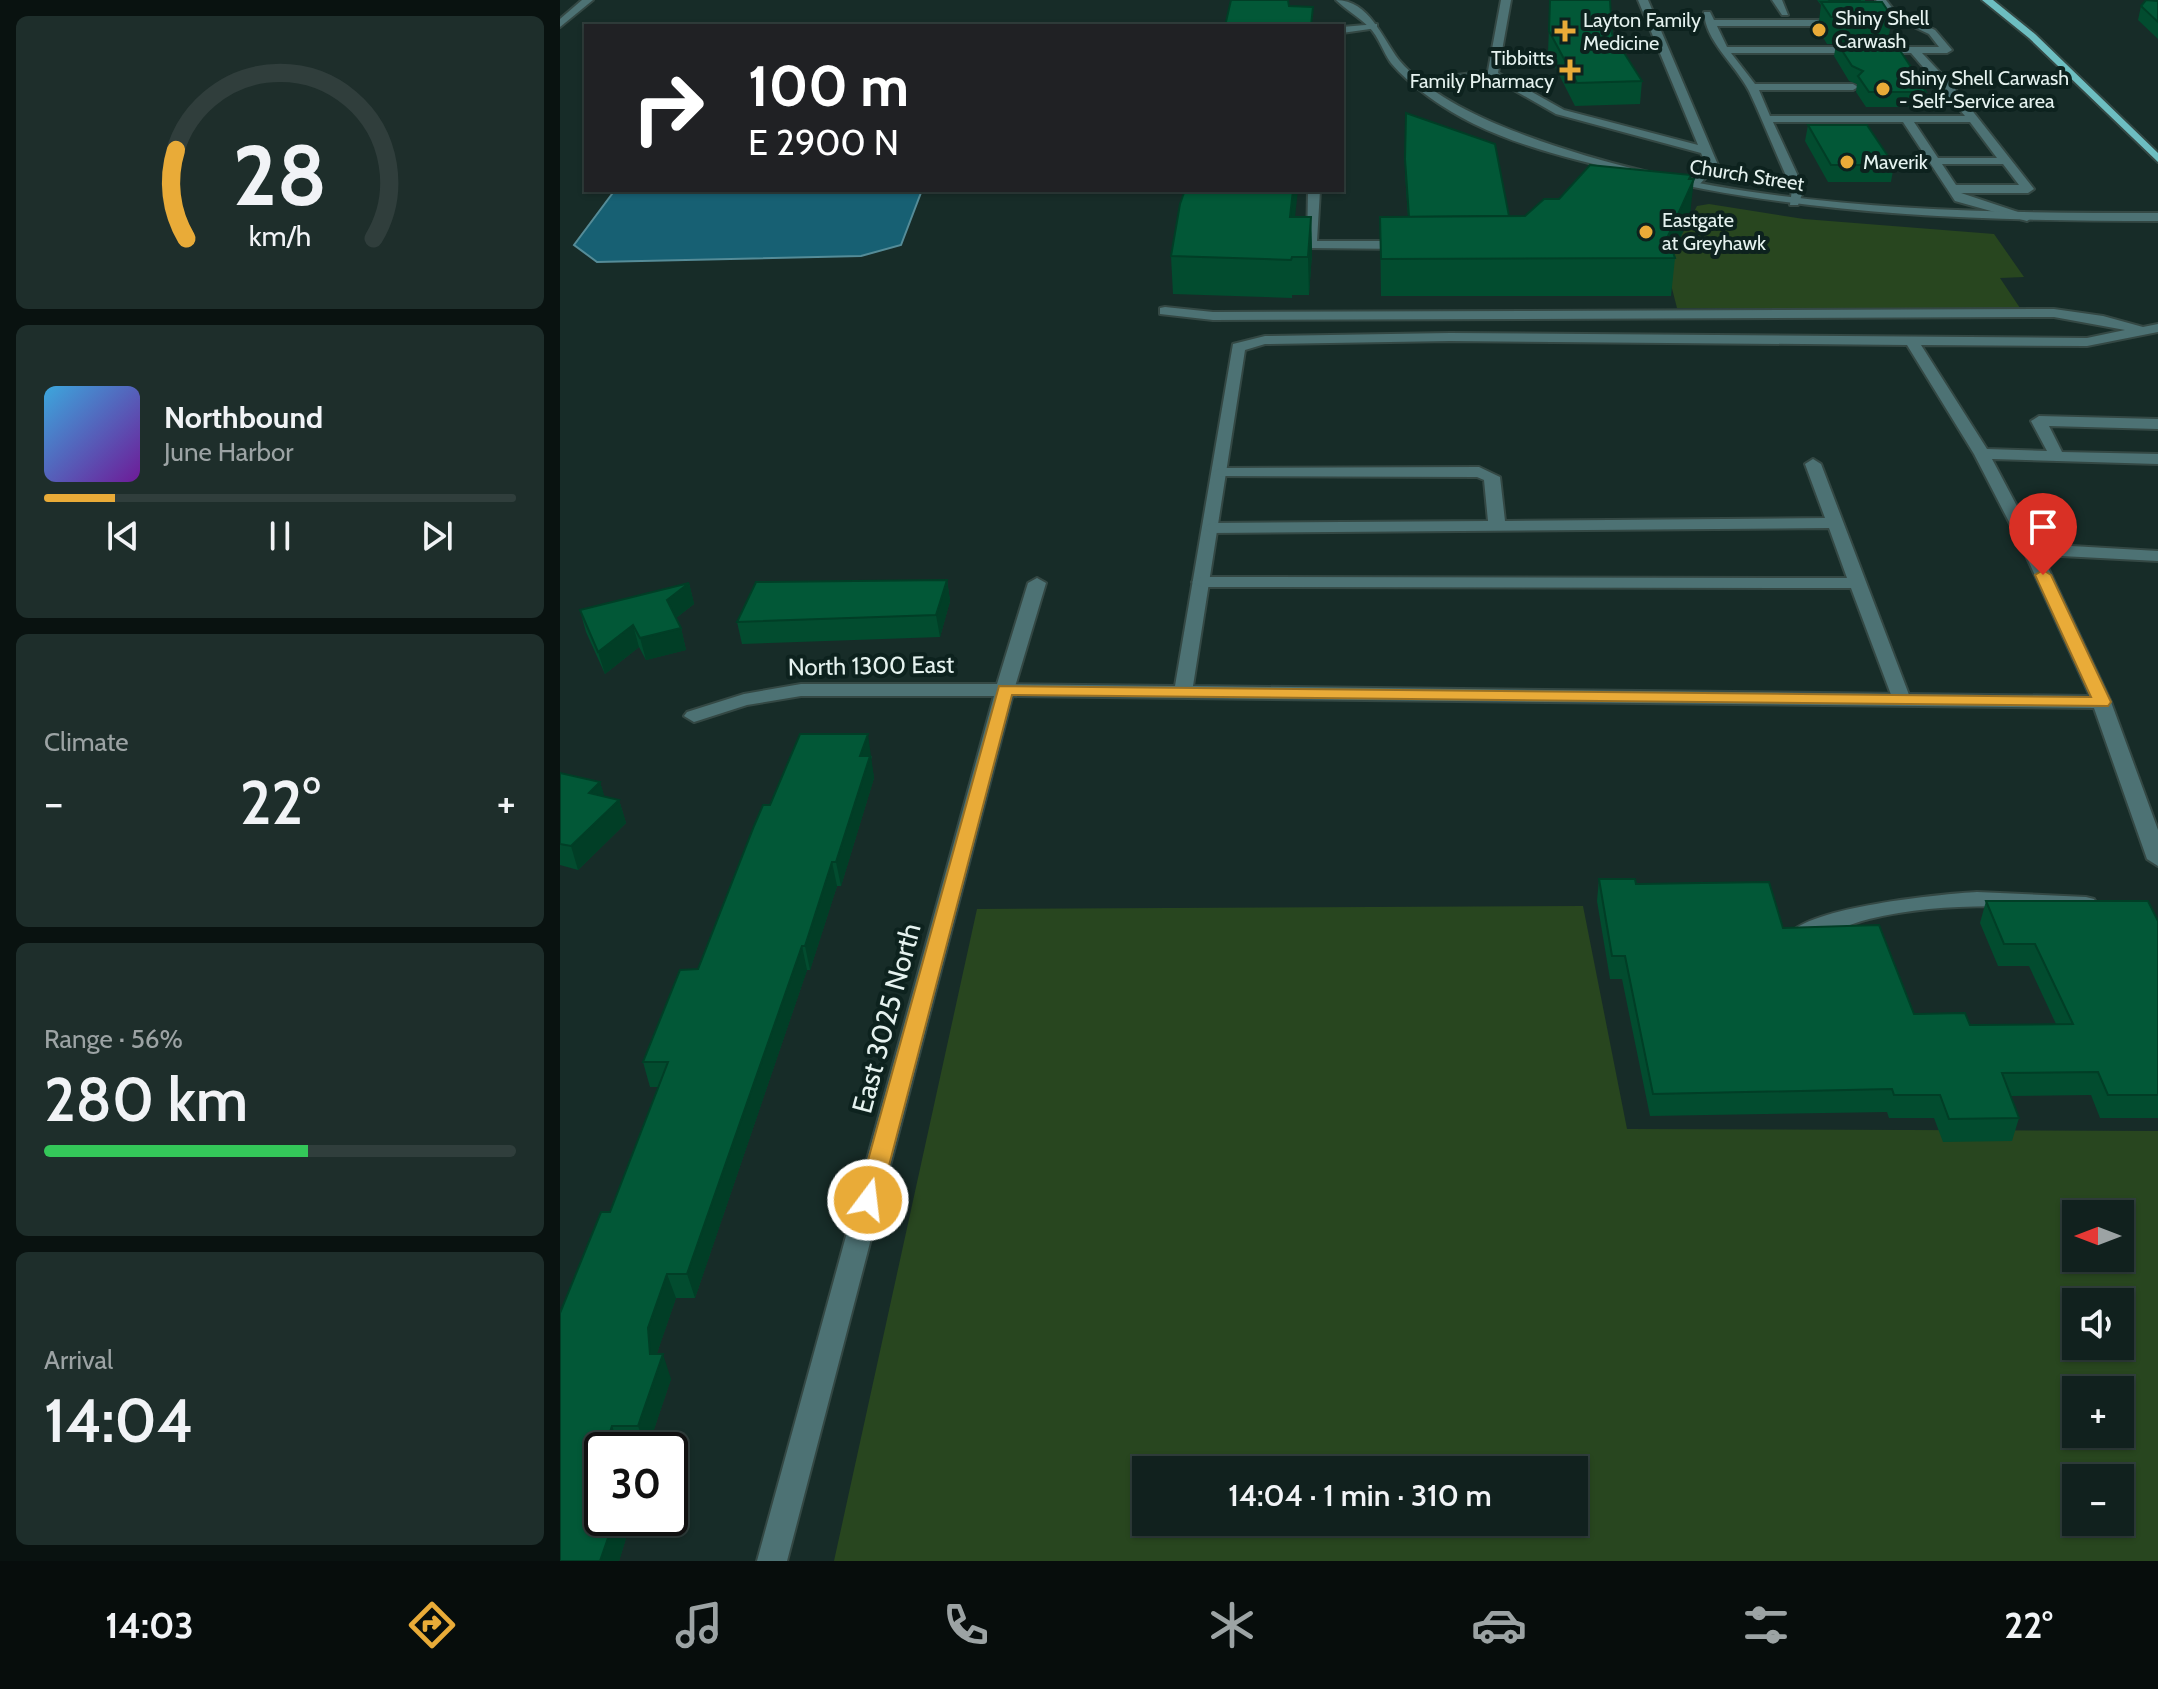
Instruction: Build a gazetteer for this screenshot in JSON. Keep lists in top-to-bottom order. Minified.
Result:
{"streets":{"street":["Church Street","North 1300 East","East 3025 North"]},"crossings":[["North 1300 East","East 3025 North"]],"places":{"other":["Shiny Shell Carwash","Shiny Shell Carwash - Self-Service area","Maverik","Eastgate at Greyhawk"],"health":["Layton Family Medicine","Tibbitts Family Pharmacy"]},"north":"left","page":{"turn":["100 m","E 2900 N"],"song":["Northbound","June Harbor"],"tile":["Climate",["Range · 56%","280 km"],["Arrival","14:04"]],"heat":["−","22°","+"],"map_buttons":["+","−"],"limit":"30","trip":"14:04 · 1 min · 310 m","tabs":["14:03","22°"],"gauge":["28","km/h"]}}
